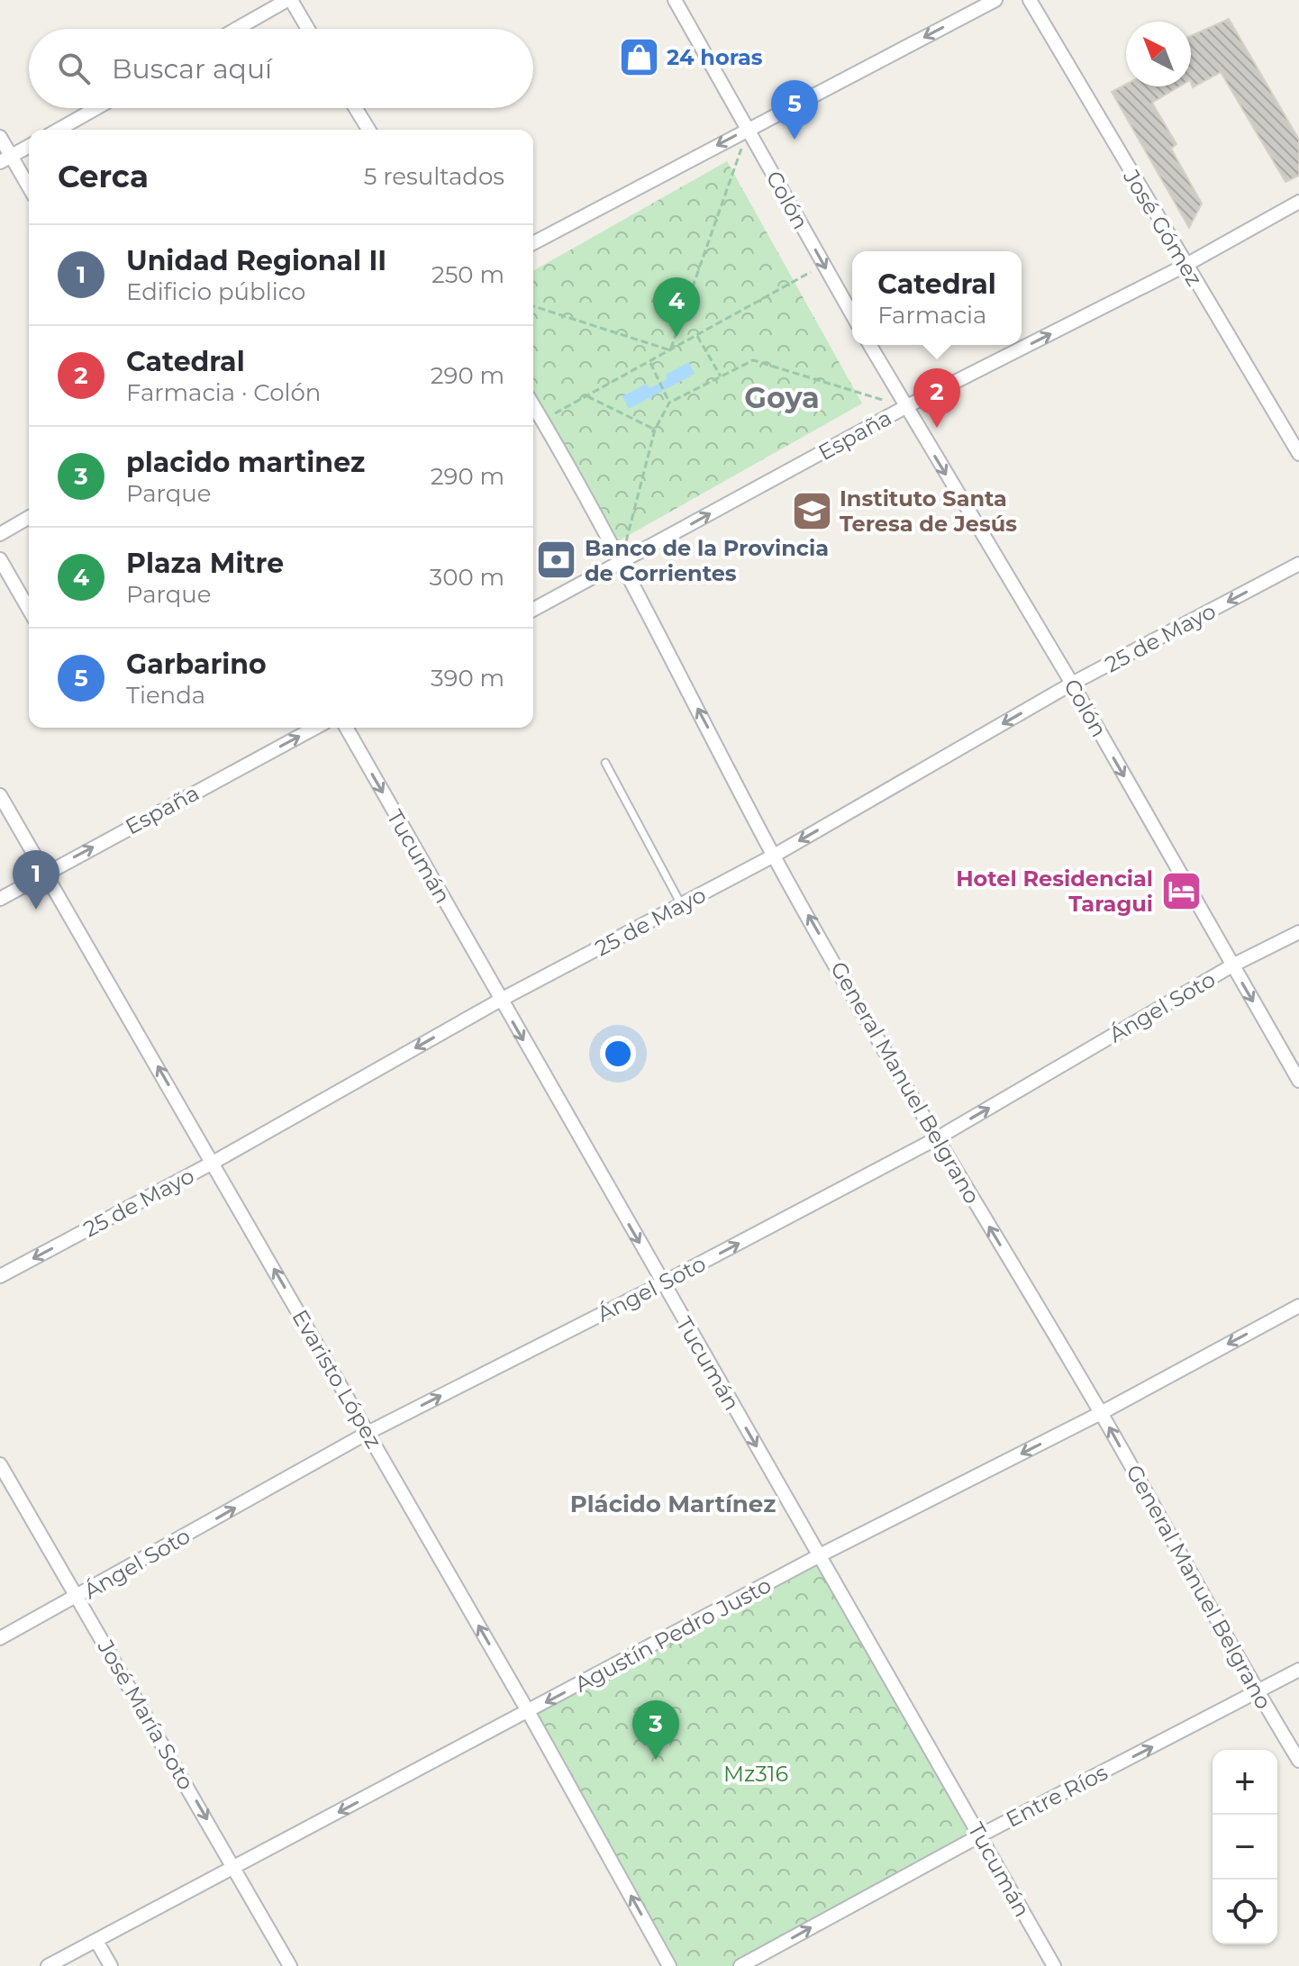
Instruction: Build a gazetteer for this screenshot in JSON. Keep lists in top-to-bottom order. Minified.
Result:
{"streets":{"street":["Colón","José Gómez","España","25 de Mayo","Tucumán","Ángel Soto","General Manuel Belgrano","Evaristo López","Agustín Pedro Justo","José María Soto","Entre Ríos"]},"crossings":[["Colón","España"],["Colón","25 de Mayo"],["Colón","Ángel Soto"],["José Gómez","España"],["España","General Manuel Belgrano"],["España","Evaristo López"],["25 de Mayo","Tucumán"],["25 de Mayo","General Manuel Belgrano"],["25 de Mayo","Evaristo López"],["Tucumán","Ángel Soto"],["Tucumán","Agustín Pedro Justo"],["Tucumán","Entre Ríos"],["Ángel Soto","General Manuel Belgrano"],["Ángel Soto","Evaristo López"],["Ángel Soto","José María Soto"],["General Manuel Belgrano","Agustín Pedro Justo"],["General Manuel Belgrano","Entre Ríos"],["Evaristo López","Agustín Pedro Justo"],["Agustín Pedro Justo","José María Soto"]],"one_way":["Colón","España","25 de Mayo","Tucumán","Ángel Soto","General Manuel Belgrano","Evaristo López","Agustín Pedro Justo","José María Soto","Entre Ríos"],"districts":["Goya","Plácido Martínez"],"parks":["Mz316"],"places":{"shop":["24 horas"],"school or university":["Instituto Santa Teresa de Jesús"],"bank":["Banco de la Provincia de Corrientes"],"hotel":["Hotel Residencial Taragui"]},"north":"top left","page":{"search":"Buscar aquí","pins":["5","4","2","1","3"],"heading":["Cerca","5 resultados"],"list":[{"mark":"1","name":"Unidad Regional II","note":"Edificio público","value":"250 m"},{"mark":"2","name":"Catedral","note":"Farmacia · Colón","value":"290 m"},{"mark":"3","name":"placido martinez","note":"Parque","value":"290 m"},{"mark":"4","name":"Plaza Mitre","note":"Parque","value":"300 m"},{"mark":"5","name":"Garbarino","note":"Tienda","value":"390 m"}],"popup":["Catedral","Farmacia"],"map_buttons":["+","−"]}}
